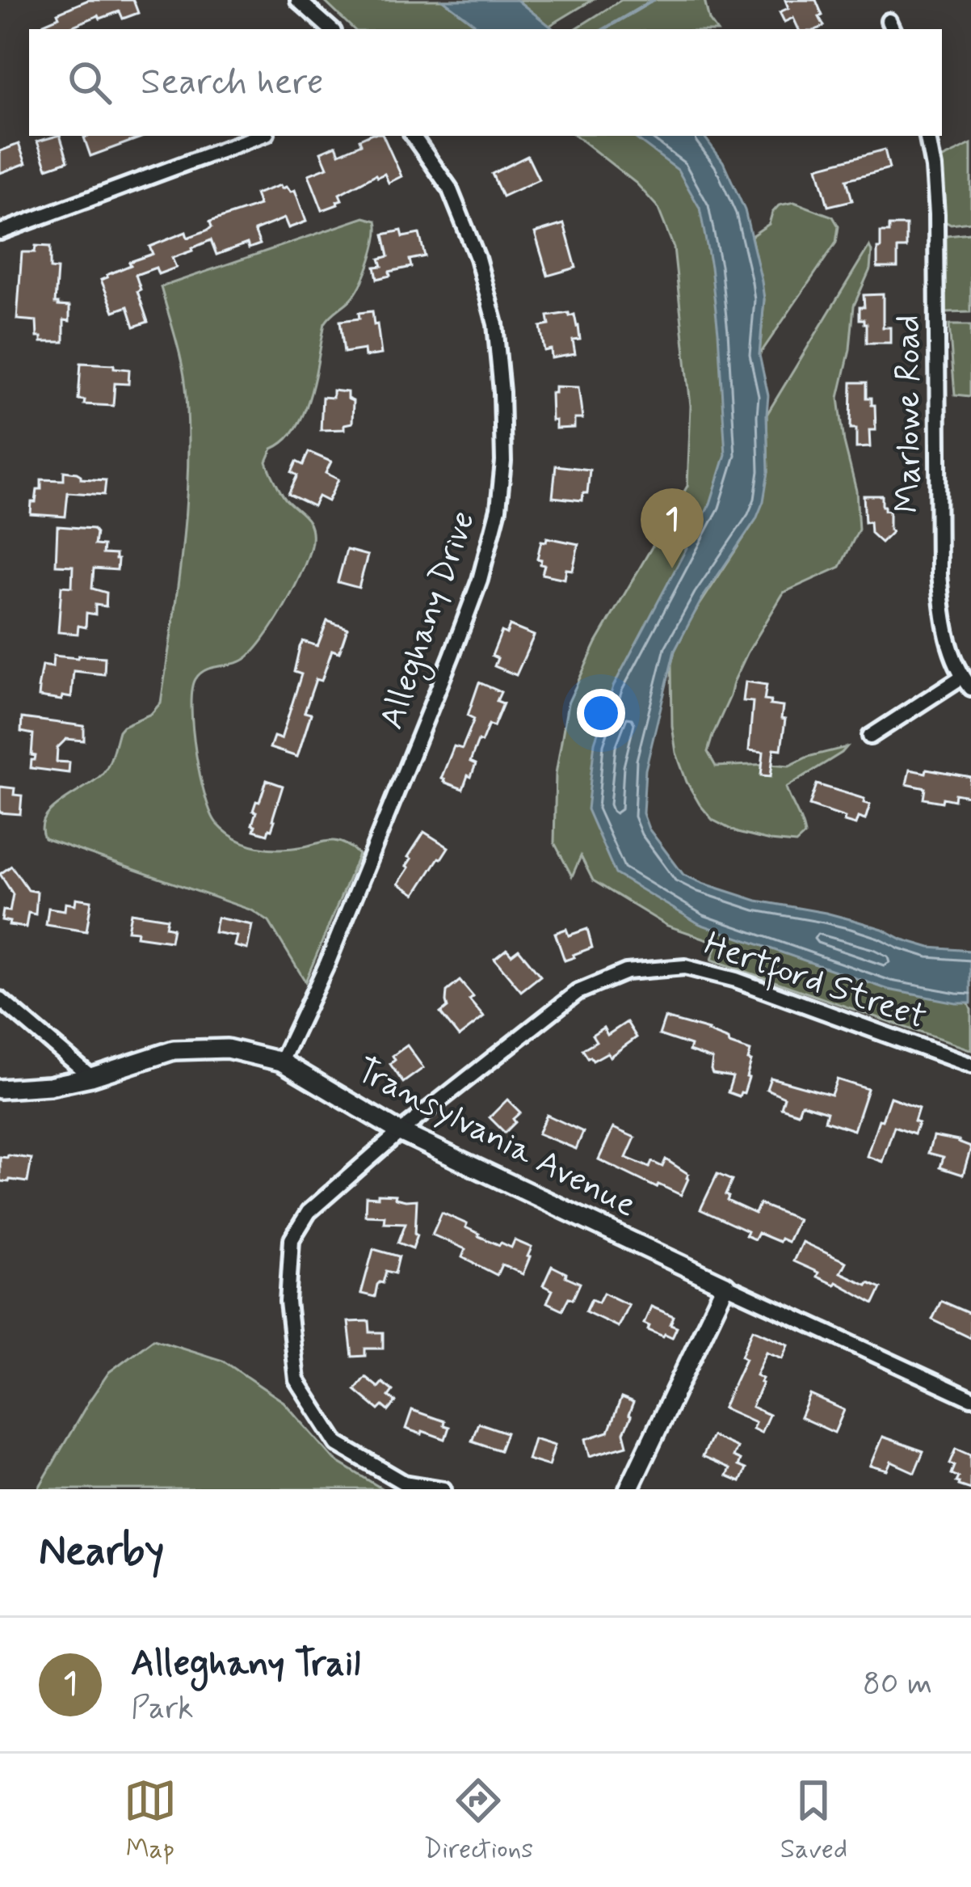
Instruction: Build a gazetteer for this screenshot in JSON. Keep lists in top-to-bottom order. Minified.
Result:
{"streets":{"street":["Marlowe Road","Alleghany Drive","Hertford Street","Transylvania Avenue"]},"crossings":[["Alleghany Drive","Transylvania Avenue"],["Hertford Street","Transylvania Avenue"]],"page":{"search":"Search here","pins":"1","heading":"Nearby","list":[{"mark":"1","name":"Alleghany Trail","note":"Park","value":"80 m"}],"nav":["Map","Directions","Saved"]}}
